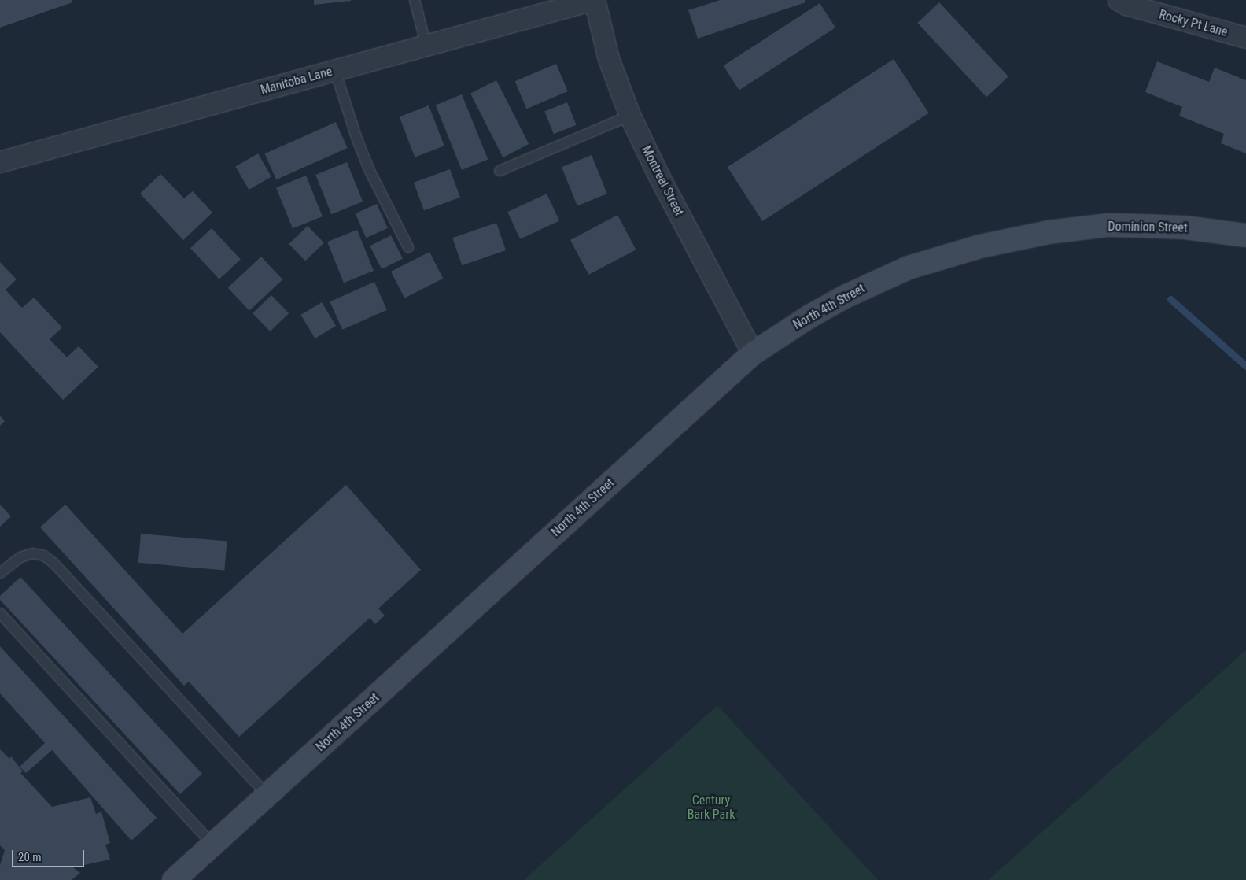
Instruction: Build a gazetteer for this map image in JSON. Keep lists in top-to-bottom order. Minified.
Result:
{"streets":{"street":["Rocky Pt Lane","Manitoba Lane","Montreal Street","Dominion Street","North 4th Street"]},"crossings":[["Manitoba Lane","Montreal Street"],["Montreal Street","North 4th Street"],["Dominion Street","North 4th Street"]],"parks":["Century Bark Park"],"scale_bar":"20 m"}
